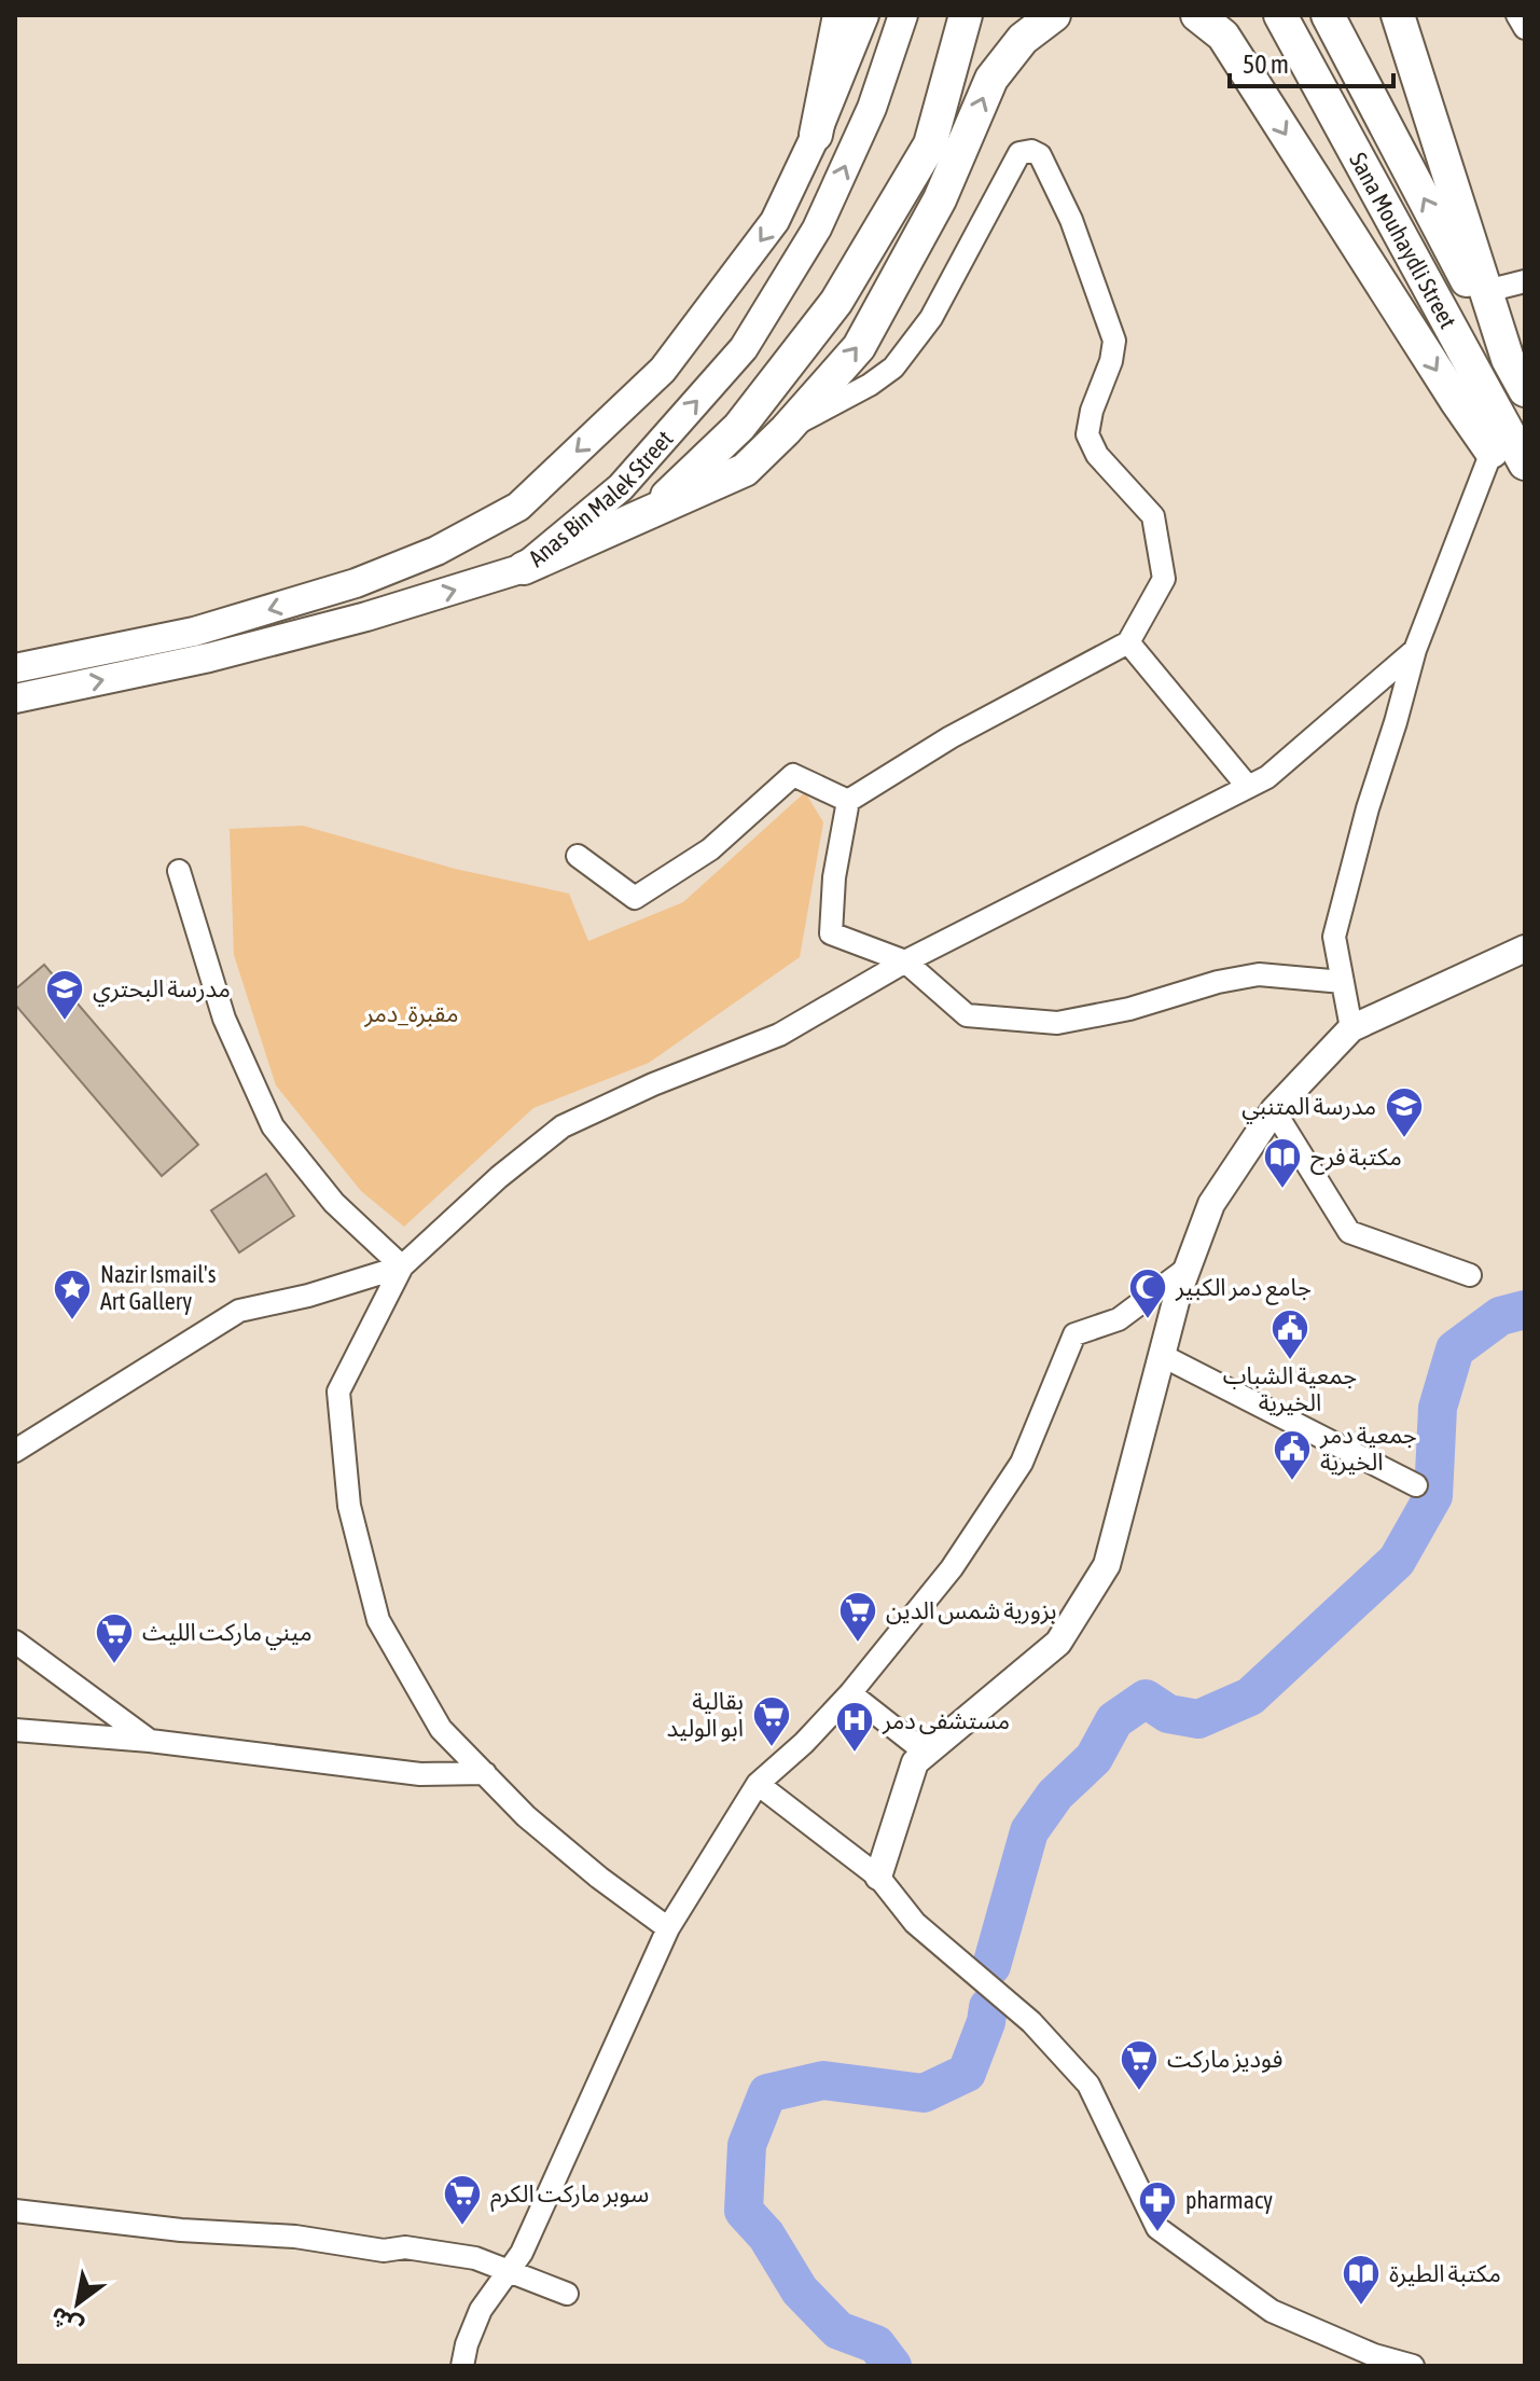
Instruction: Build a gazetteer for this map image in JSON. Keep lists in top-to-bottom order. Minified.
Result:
{"streets":{"main road":["Sana Mouhaydli Street","Anas Bin Malek Street"]},"parks":["مقبرة_دمر"],"places":{"school or university":["مدرسة البحتري","مدرسة المتنبي"],"library":["مكتبة فرح","مكتبة الطيرة"],"mosque":["جامع دمر الكبير"],"place":["Nazir Ismail's Art Gallery"],"public building":["جمعية الشباب الخيرية","جمعية دمر الخيرية"],"supermarket":["بزورية شمس الدين","ميني ماركت الليث","بقالية ابو الوليد","فوديز ماركت","سوبر ماركت الكرم"],"hospital":["مستشفى دمر"],"pharmacy":["pharmacy"]},"scale_bar":"50 m","north":"bottom left"}
